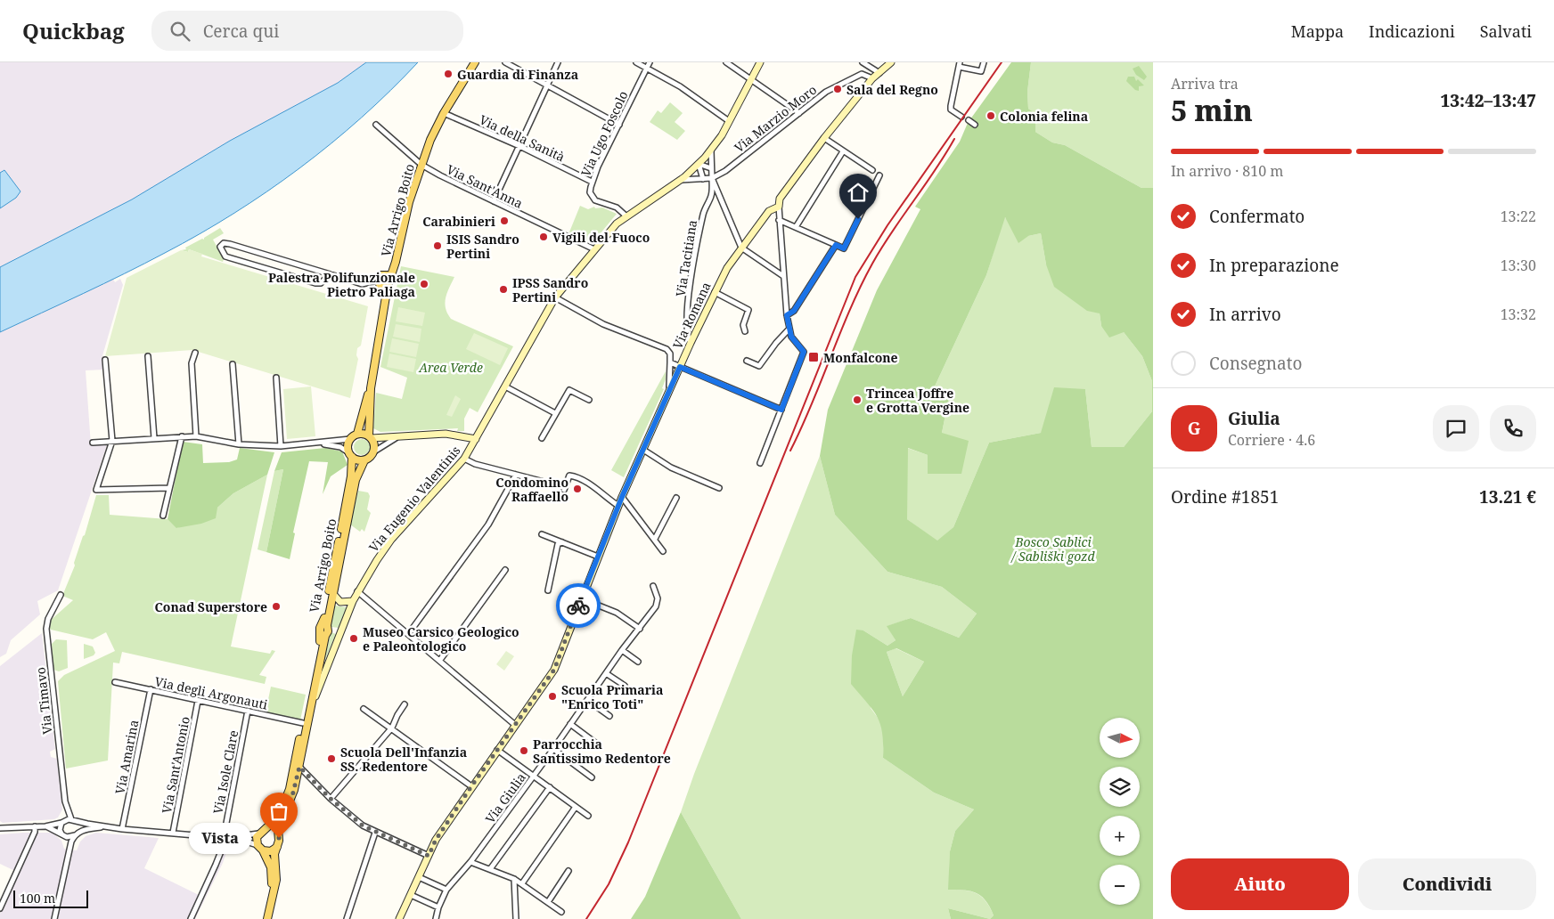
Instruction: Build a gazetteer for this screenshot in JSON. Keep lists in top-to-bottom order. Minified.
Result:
{"streets":{"main road":["Via Arrigo Boito","Via Eugenio Valentinis"],"street":["Via Marzio Moro","Via Ugo Foscolo","Via della Sanità","Via Sant'Anna","Via Tacitiana","Via Romana","Via degli Argonauti","Via Timavo","Via Amarina","Via Sant'Antonio","Via Isole Clare","Via Giulia"]},"crossings":[["Via Marzio Moro","Via Tacitiana"],["Via Marzio Moro","Via Eugenio Valentinis"],["Via Ugo Foscolo","Via della Sanità"],["Via Ugo Foscolo","Via Eugenio Valentinis"],["Via della Sanità","Via Arrigo Boito"],["Via Sant'Anna","Via Arrigo Boito"],["Via Sant'Anna","Via Eugenio Valentinis"],["Via Arrigo Boito","Via Eugenio Valentinis"],["Via Tacitiana","Via Romana"],["Via Eugenio Valentinis","Via degli Argonauti"],["Via degli Argonauti","Via Amarina"],["Via degli Argonauti","Via Sant'Antonio"],["Via degli Argonauti","Via Isole Clare"]],"parks":["Area Verde","Bosco Sablici / Sabliški gozd"],"places":{"other":["Guardia di Finanza","Sala del Regno","Colonia felina","Carabinieri","Vigili del Fuoco","ISIS Sandro Pertini","Palestra Polifunzionale Pietro Paliaga","IPSS Sandro Pertini","Trincea Joffre e Grotta Vergine","Condomino Raffaello","Conad Superstore","Museo Carsico Geologico e Paleontologico","Scuola Primaria \"Enrico Toti\"","Parrocchia Santissimo Redentore","Scuola Dell'Infanzia SS. Redentore","Vista"],"transit":["Monfalcone"]},"scale_bar":"100 m","north":"right","page":{"header":"Quickbag","search":"Cerca qui","nav":["Mappa","Indicazioni","Salvati"],"heading":["5 min","Arriva tra","13:42–13:47"],"panel":["Giulia","Corriere · 4.6","Ordine #1851","13.21 €"],"bar":"In arrivo · 810 m","list":[["Confermato","13:22"],["In preparazione","13:30"],["In arrivo","13:32"],"Consegnato"],"round":"G","map_buttons":["+","−"],"bubble":"Vista","buttons":["Aiuto","Condividi"],"scale":"100 m"}}
